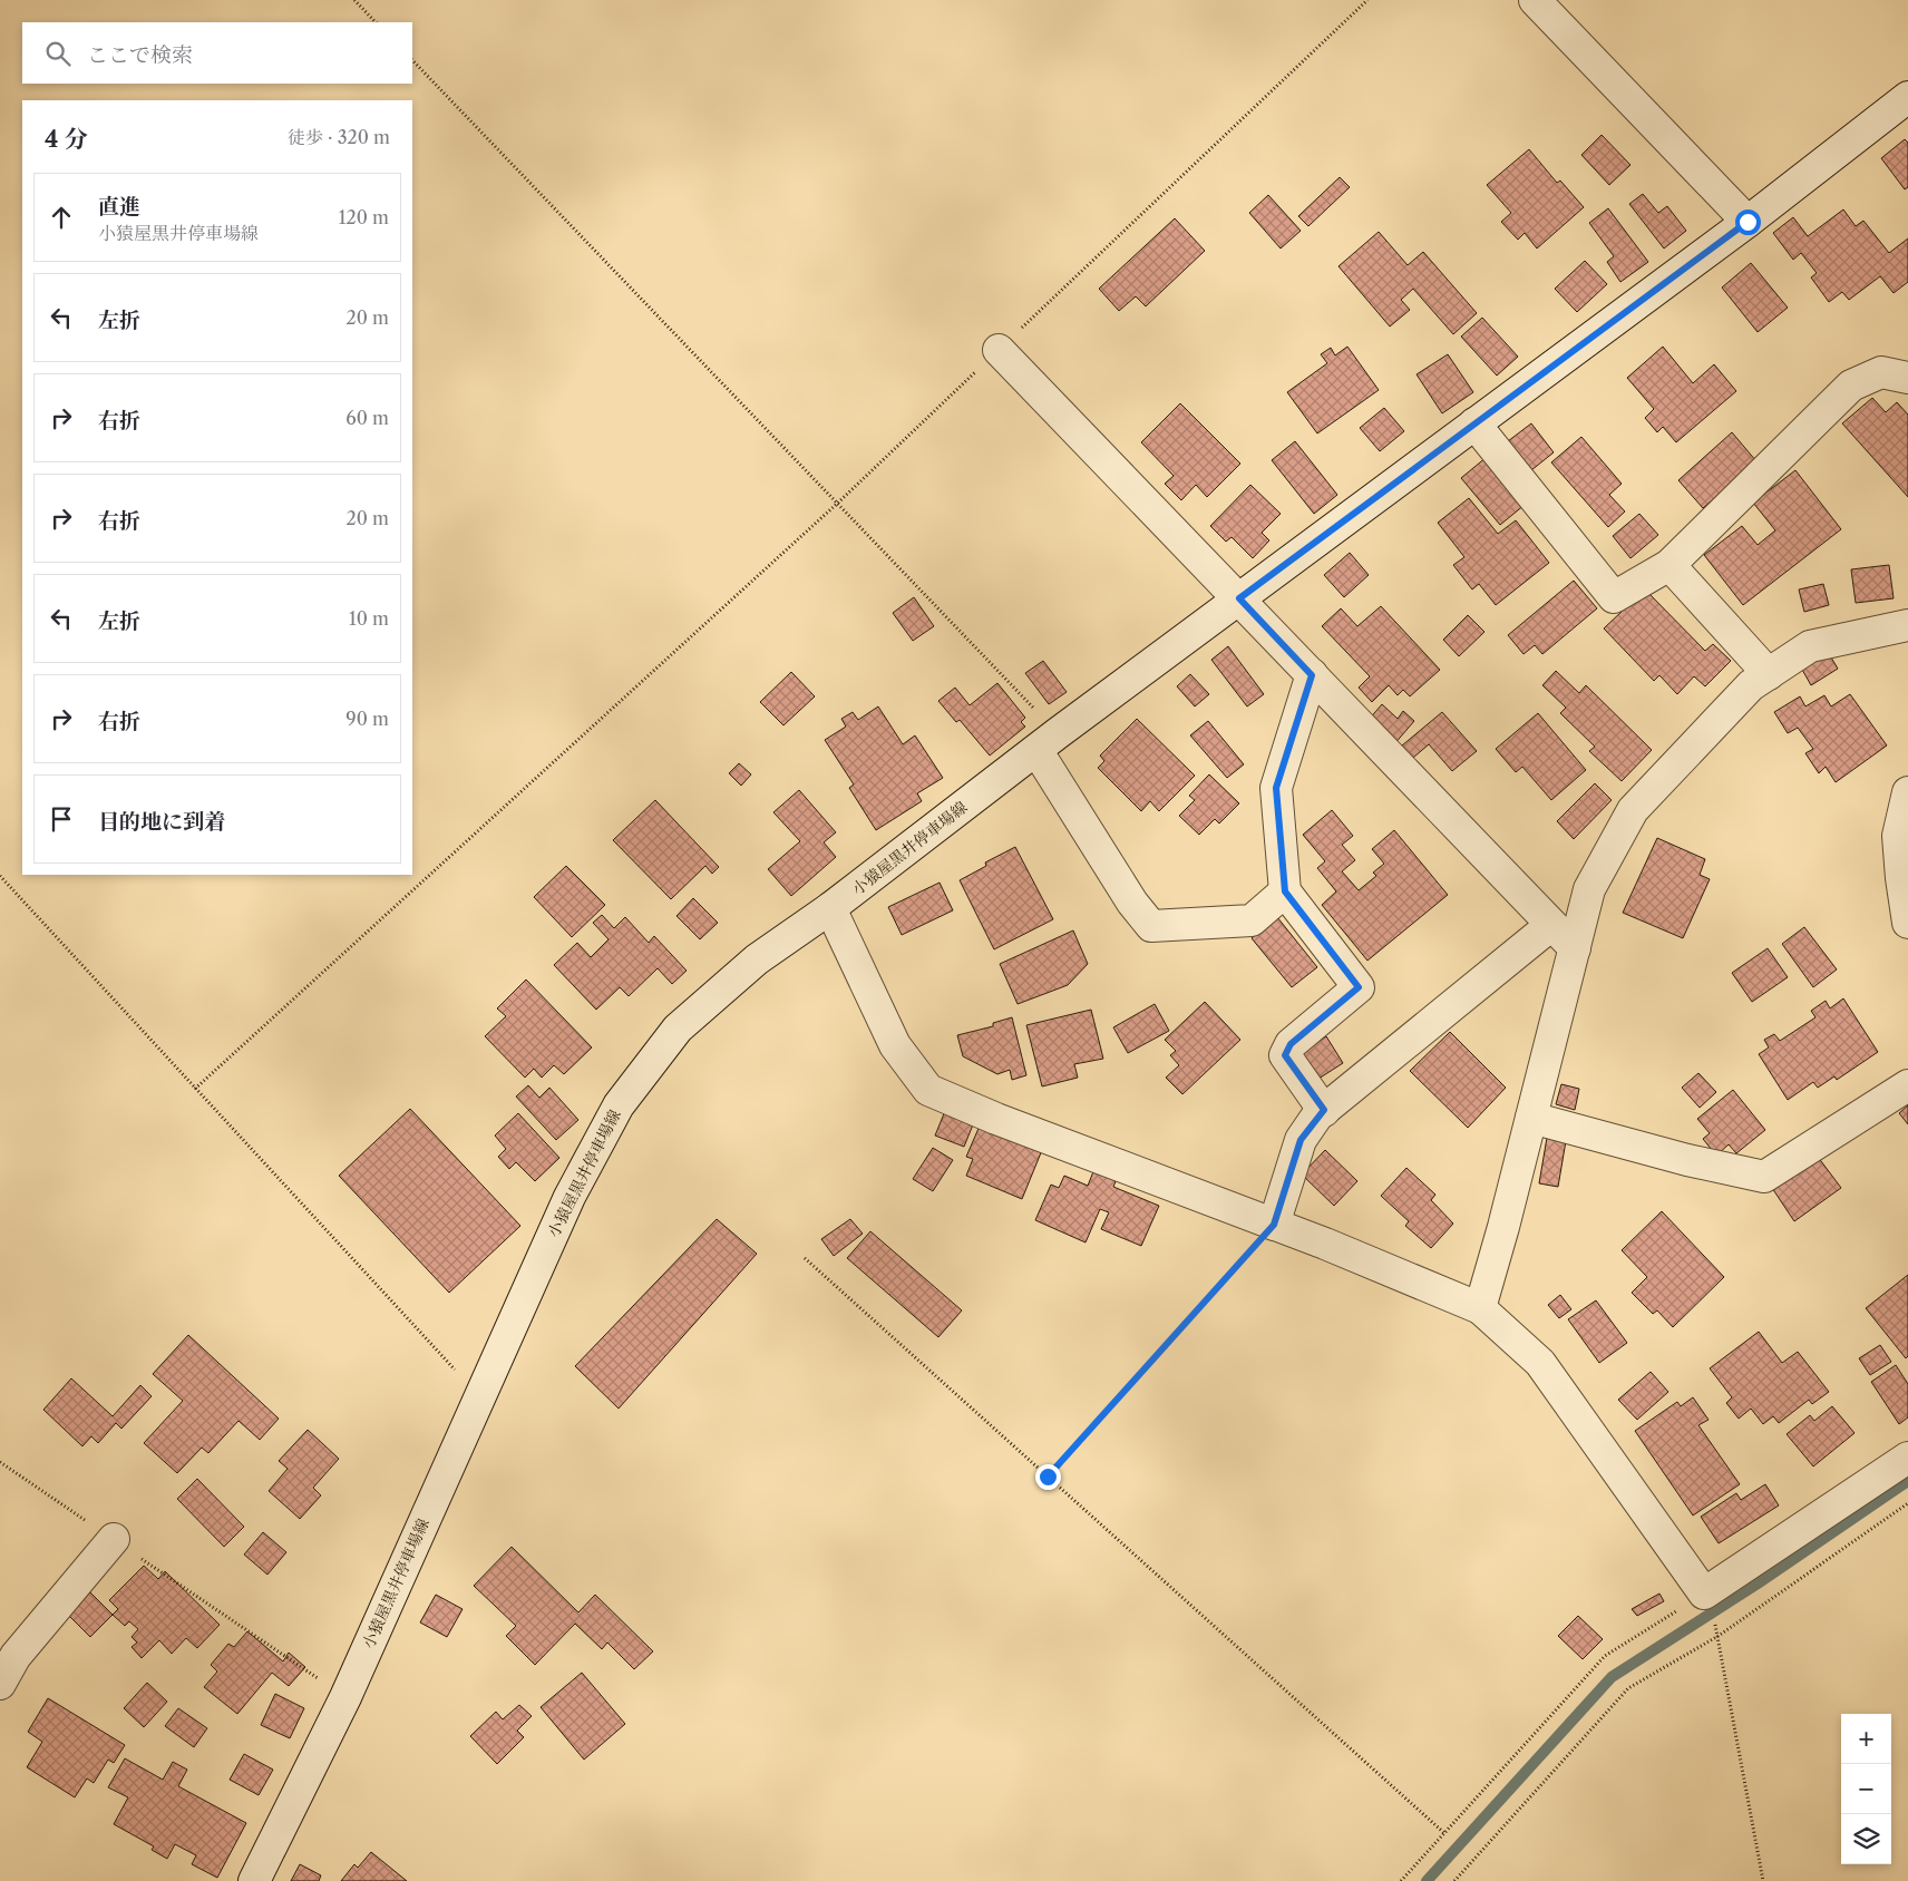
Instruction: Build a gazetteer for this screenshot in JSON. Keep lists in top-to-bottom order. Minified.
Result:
{"streets":{"street":["小猿屋黒井停車場線"]},"page":{"search":"ここで検索","heading":["4 分","徒歩 · 320 m"],"list":[["直進","小猿屋黒井停車場線","120 m"],["左折","20 m"],["右折","60 m"],["右折","20 m"],["左折","10 m"],["右折","90 m"],"目的地に到着"],"map_buttons":["+","−"]}}
